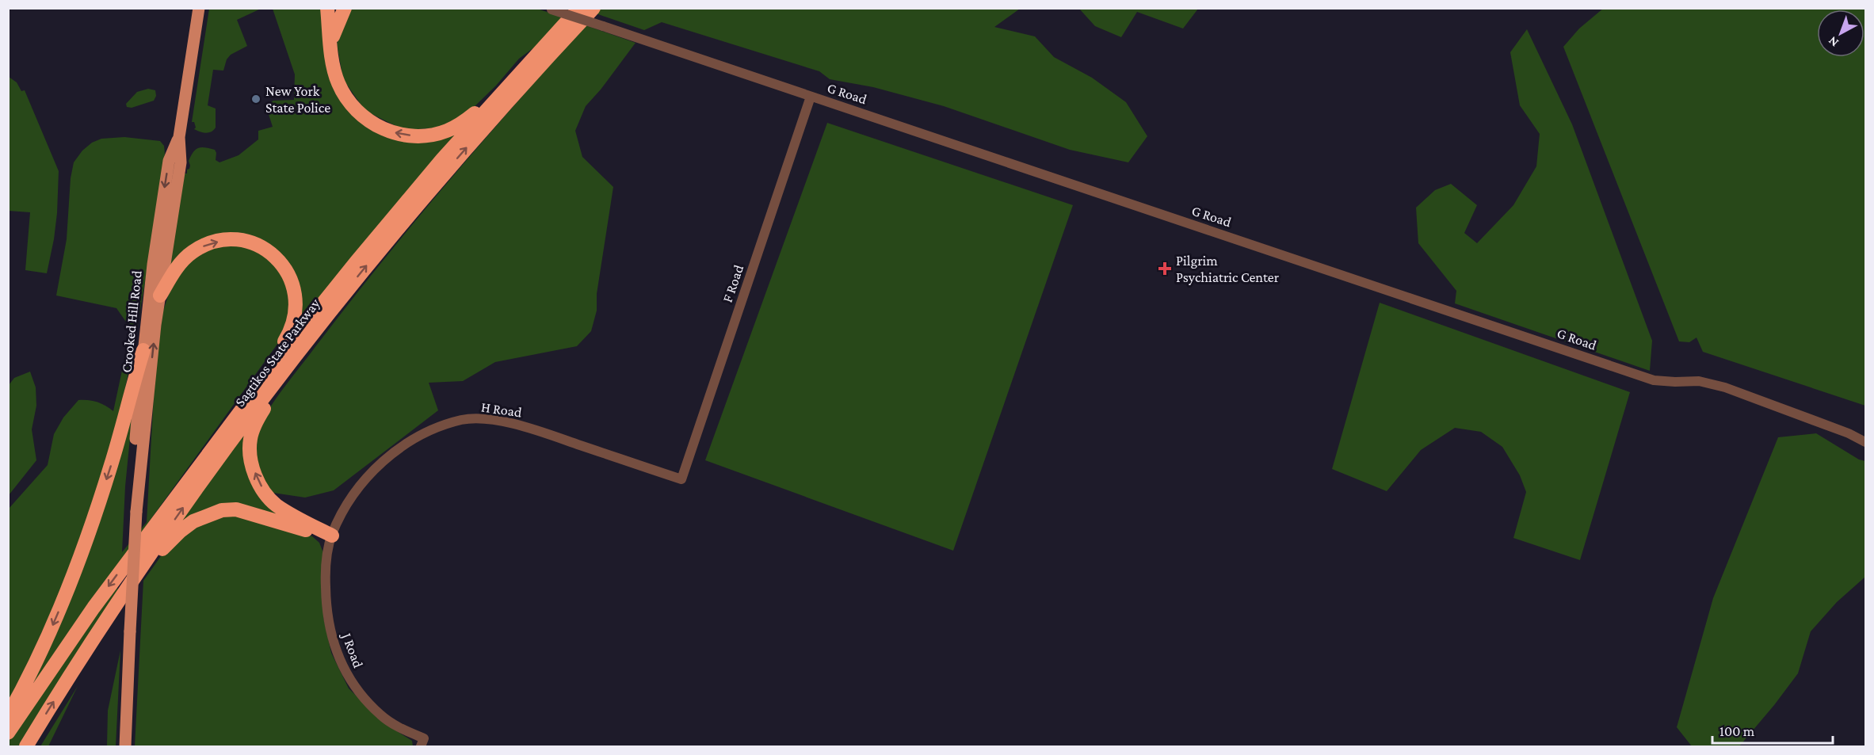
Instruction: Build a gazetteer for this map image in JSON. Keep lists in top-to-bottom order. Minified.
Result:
{"streets":{"highway":["Sagtikos State Parkway"],"main road":["Crooked Hill Road"],"street":["G Road","F Road","H Road","J Road"]},"crossings":[["G Road","F Road"],["F Road","H Road"],["H Road","J Road"]],"places":{"other":["New York State Police"],"health":["Pilgrim Psychiatric Center"]},"scale_bar":"100 m","north":"bottom left"}
